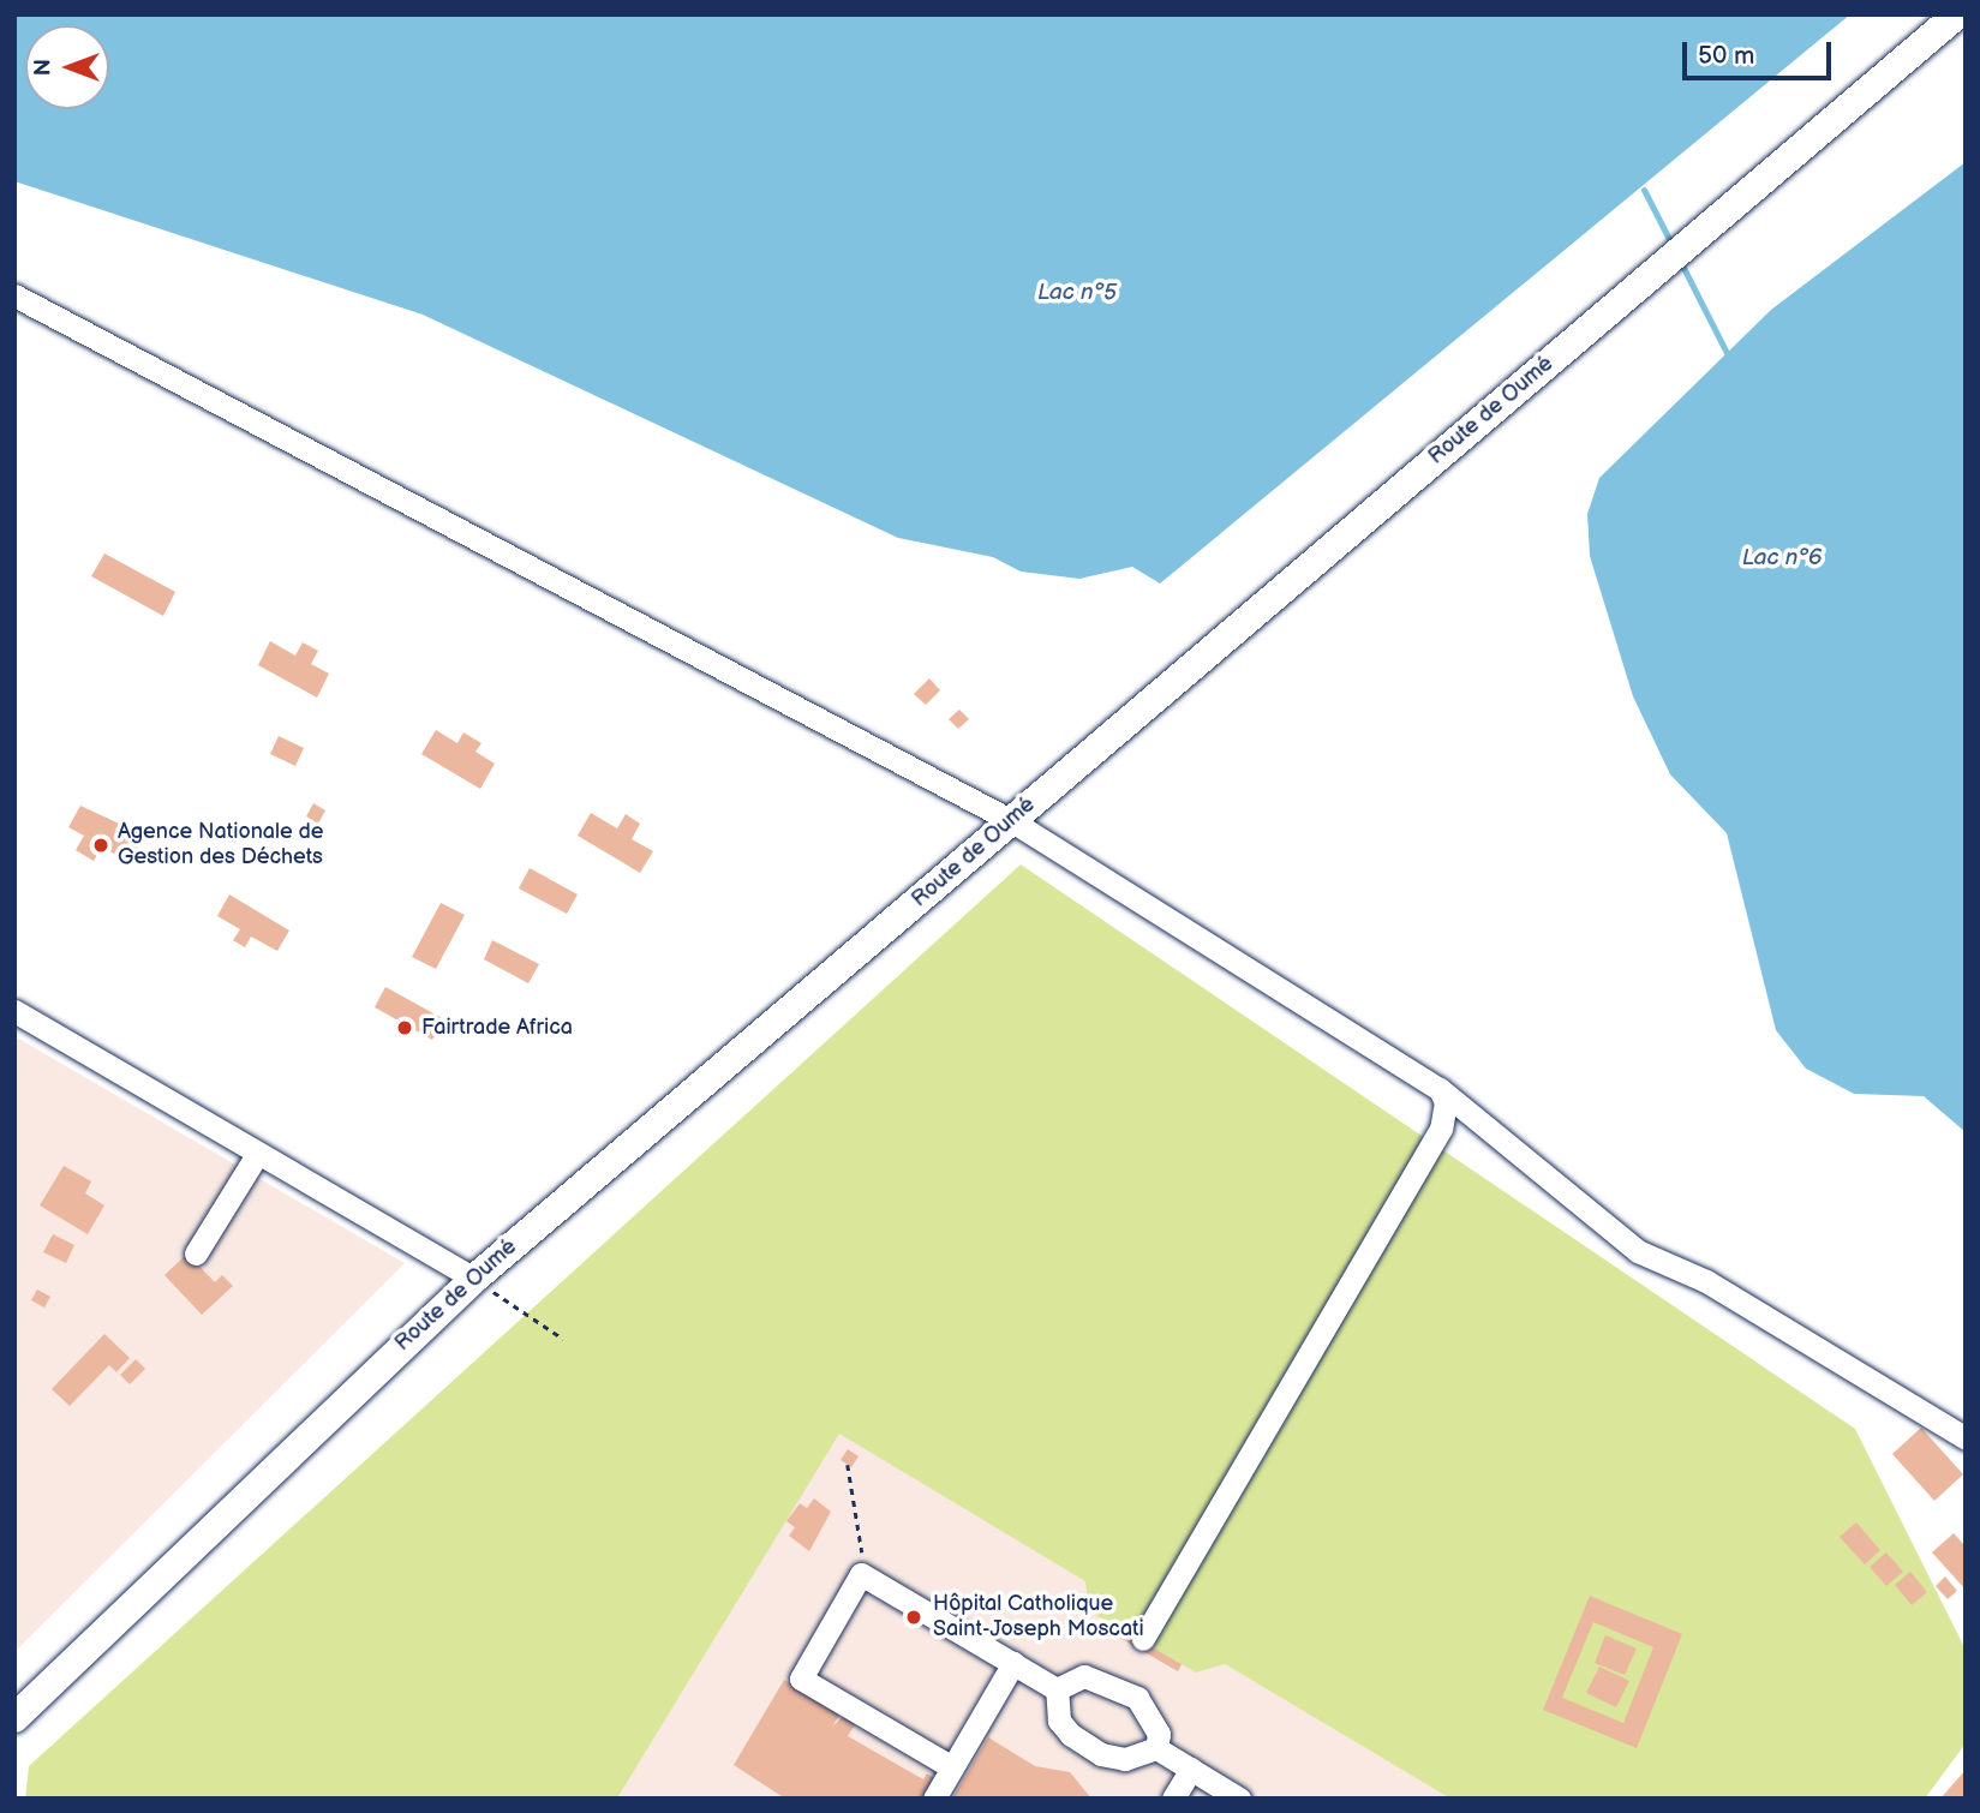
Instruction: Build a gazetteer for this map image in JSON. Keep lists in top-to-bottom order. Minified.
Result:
{"streets":{"main road":["Route de Oumé"]},"water":["Lac n°5","Lac n°6"],"places":["Agence Nationale de Gestion des Déchets","Fairtrade Africa","Hôpital Catholique Saint-Joseph Moscati"],"scale_bar":"50 m","north":"left"}
